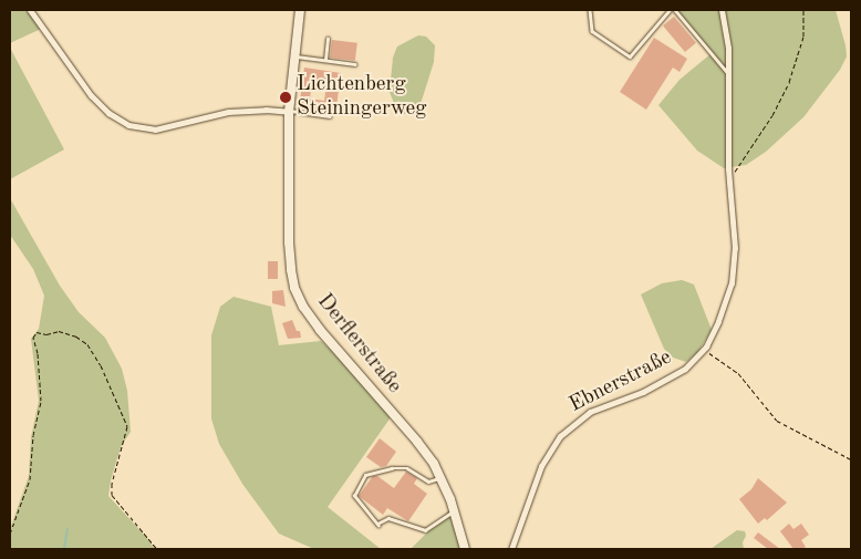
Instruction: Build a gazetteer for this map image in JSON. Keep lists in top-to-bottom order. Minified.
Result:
{"streets":{"street":["Derflerstraße","Ebnerstraße"]},"places":["Lichtenberg Steiningerweg"]}
